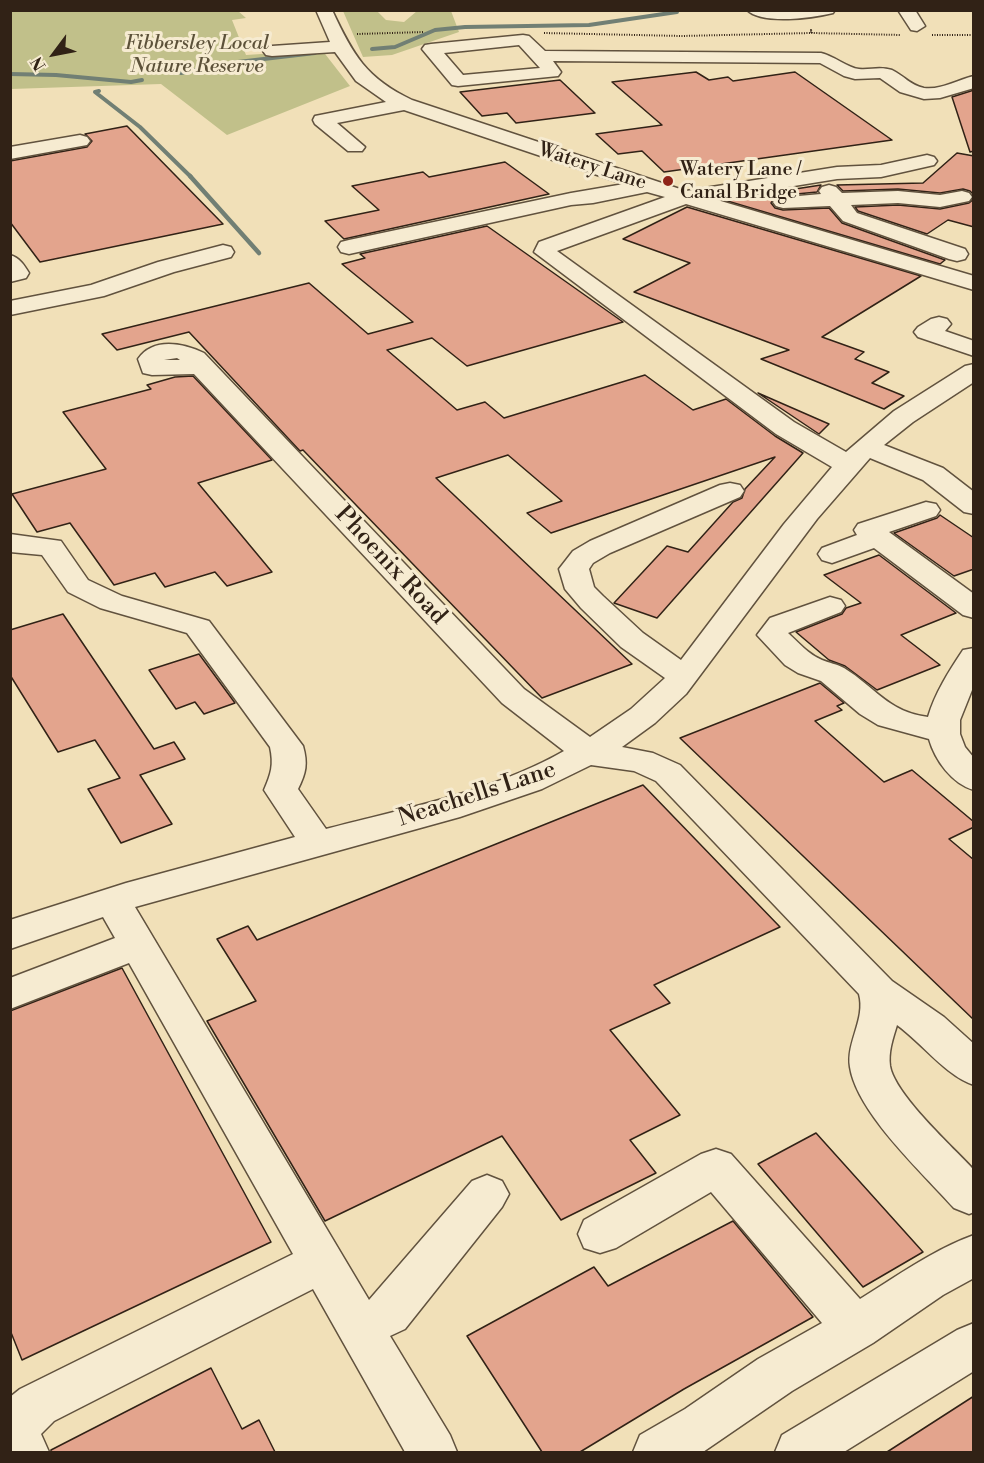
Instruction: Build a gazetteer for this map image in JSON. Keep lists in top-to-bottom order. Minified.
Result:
{"streets":{"street":["Watery Lane","Phoenix Road","Neachells Lane"]},"crossings":[["Phoenix Road","Neachells Lane"]],"parks":["Fibbersley Local Nature Reserve"],"places":["Watery Lane / Canal Bridge"],"north":"bottom left"}
